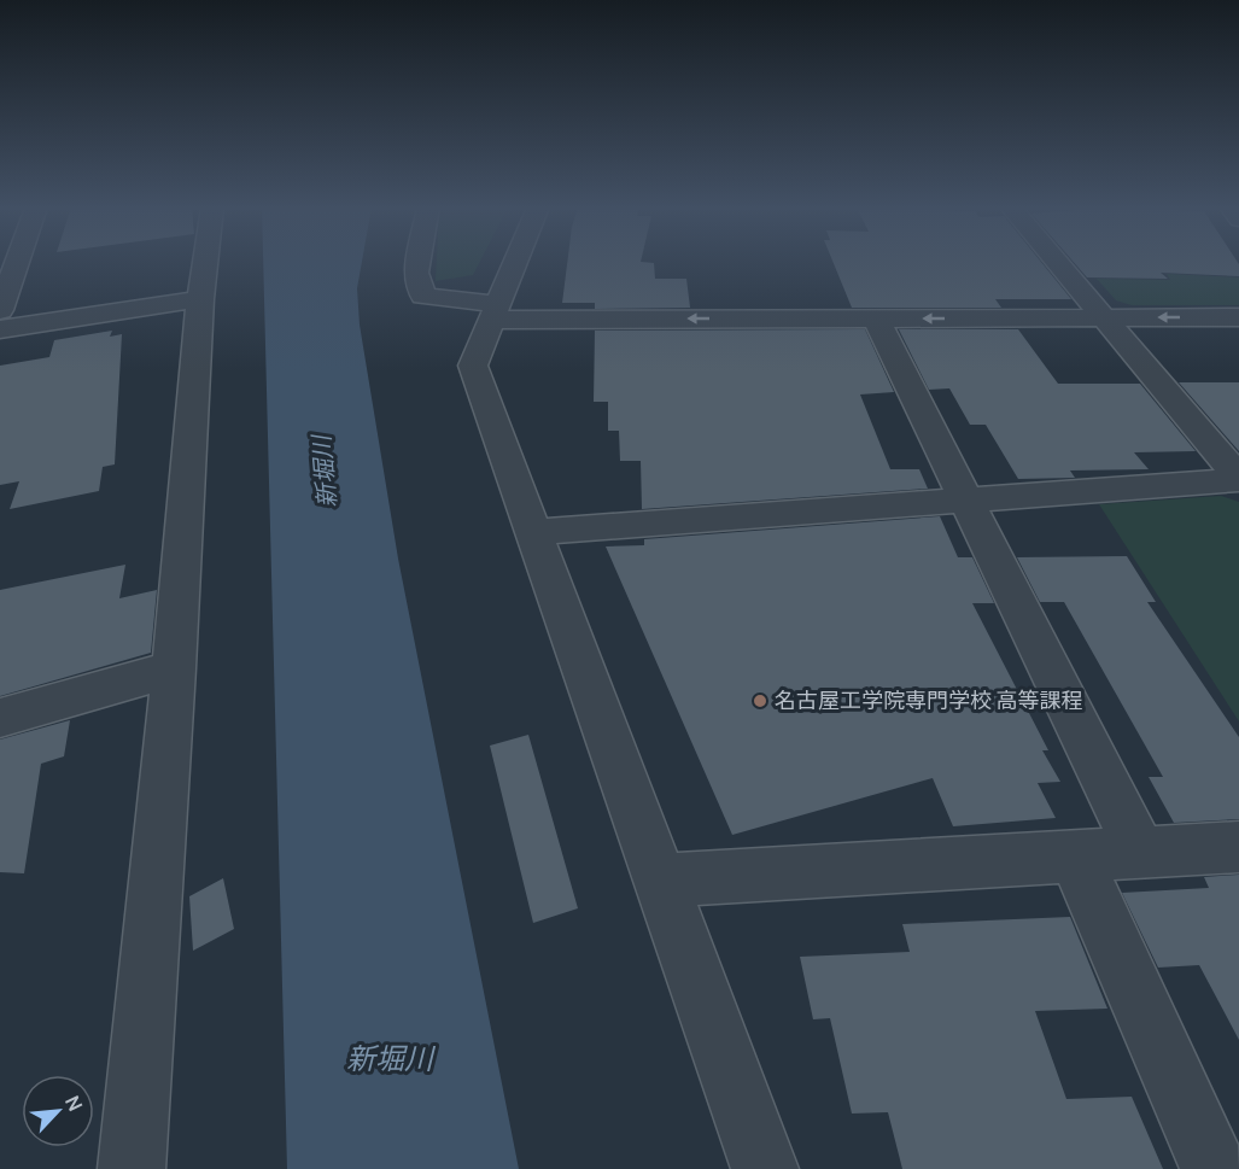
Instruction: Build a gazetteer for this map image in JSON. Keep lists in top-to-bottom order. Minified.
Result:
{"water":["新堀川"],"places":["名古屋工学院専門学校 高等課程"],"north":"top right"}
